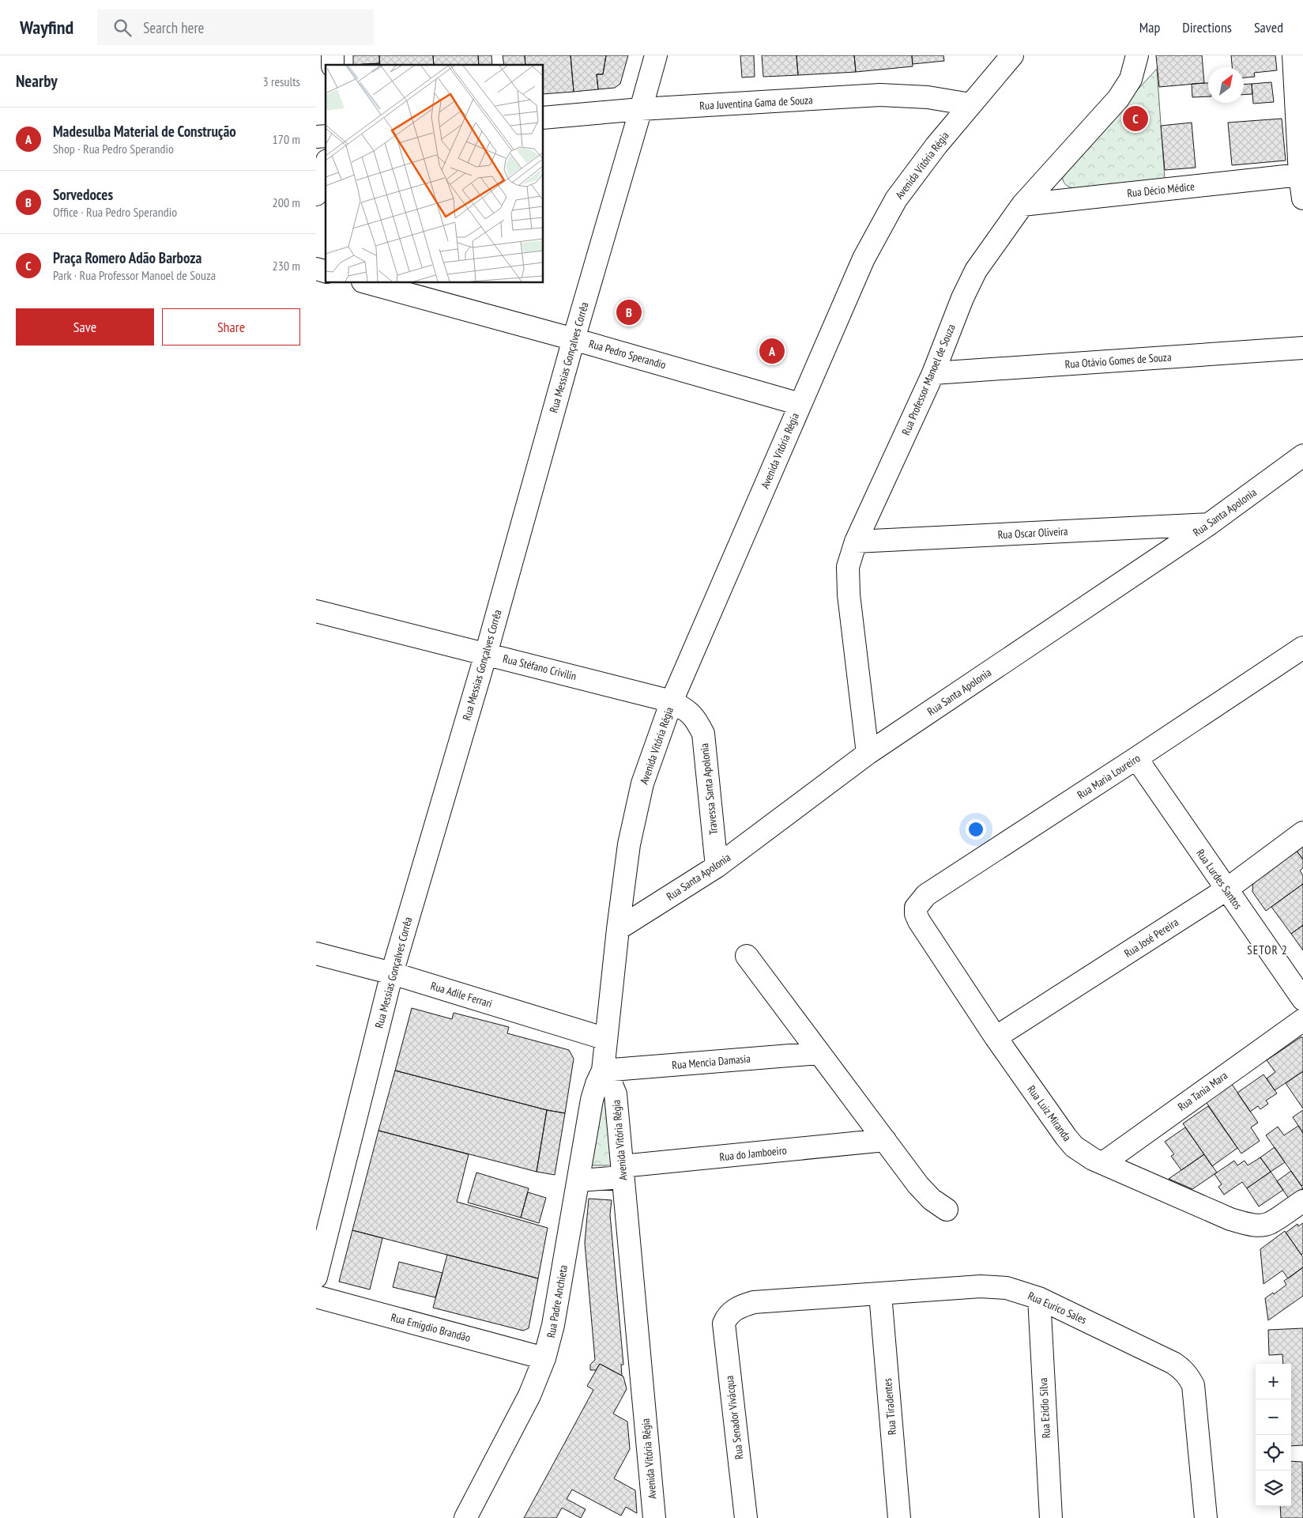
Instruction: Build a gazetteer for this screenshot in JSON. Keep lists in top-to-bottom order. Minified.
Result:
{"streets":{"street":["Rua Juventina Gama de Souza","Avenida Vitória Régia","Rua Décio Médice","Rua Pedro Sperandio","Rua Messias Gonçalves Corrêa","Rua Otávio Gomes de Souza","Rua Professor Manoel de Souza","Rua Santa Apolonia","Rua Oscar Oliveira","Rua Stéfano Crivilin","Rua Maria Loureiro","Travessa Santa Apolonia","Rua Lurdes Santos","Rua José Pereira","Rua Adile Ferrari","Rua Mencia Damasia","Rua Tania Mara","Rua Luiz Miranda","Rua do Jamboeiro","Rua Padre Anchieta","Rua Eurico Sales","Rua Emigdio Brandão","Rua Tiradentes","Rua Ezidio Silva","Rua Senador Vivácqua"]},"crossings":[["Rua Juventina Gama de Souza","Avenida Vitória Régia"],["Rua Juventina Gama de Souza","Rua Messias Gonçalves Corrêa"],["Avenida Vitória Régia","Rua Pedro Sperandio"],["Avenida Vitória Régia","Rua Santa Apolonia"],["Avenida Vitória Régia","Rua Stéfano Crivilin"],["Avenida Vitória Régia","Travessa Santa Apolonia"],["Avenida Vitória Régia","Rua Adile Ferrari"],["Avenida Vitória Régia","Rua Mencia Damasia"],["Avenida Vitória Régia","Rua do Jamboeiro"],["Avenida Vitória Régia","Rua Padre Anchieta"],["Rua Décio Médice","Rua Professor Manoel de Souza"],["Rua Pedro Sperandio","Rua Messias Gonçalves Corrêa"],["Rua Messias Gonçalves Corrêa","Rua Stéfano Crivilin"],["Rua Messias Gonçalves Corrêa","Rua Adile Ferrari"],["Rua Otávio Gomes de Souza","Rua Professor Manoel de Souza"],["Rua Professor Manoel de Souza","Rua Santa Apolonia"],["Rua Professor Manoel de Souza","Rua Oscar Oliveira"],["Rua Santa Apolonia","Rua Oscar Oliveira"],["Rua Santa Apolonia","Travessa Santa Apolonia"],["Rua Stéfano Crivilin","Travessa Santa Apolonia"],["Rua Maria Loureiro","Rua Lurdes Santos"],["Rua Maria Loureiro","Rua Luiz Miranda"],["Rua Lurdes Santos","Rua José Pereira"],["Rua José Pereira","Rua Luiz Miranda"],["Rua Mencia Damasia","Rua Padre Anchieta"],["Rua Tania Mara","Rua Luiz Miranda"],["Rua do Jamboeiro","Rua Padre Anchieta"],["Rua Padre Anchieta","Rua Emigdio Brandão"],["Rua Eurico Sales","Rua Tiradentes"],["Rua Eurico Sales","Rua Ezidio Silva"],["Rua Eurico Sales","Rua Senador Vivácqua"]],"districts":["SETOR 2"],"north":"top right","page":{"header":"Wayfind","search":"Search here","nav":["Map","Directions","Saved"],"heading":["Nearby","3 results"],"pins":["C","B","A"],"list":[{"mark":"A","name":"Madesulba Material de Construção","note":"Shop · Rua Pedro Sperandio","value":"170 m"},{"mark":"B","name":"Sorvedoces","note":"Office · Rua Pedro Sperandio","value":"200 m"},{"mark":"C","name":"Praça Romero Adão Barboza","note":"Park · Rua Professor Manoel de Souza","value":"230 m"}],"buttons":["Save","Share"],"map_buttons":["+","−"]}}
